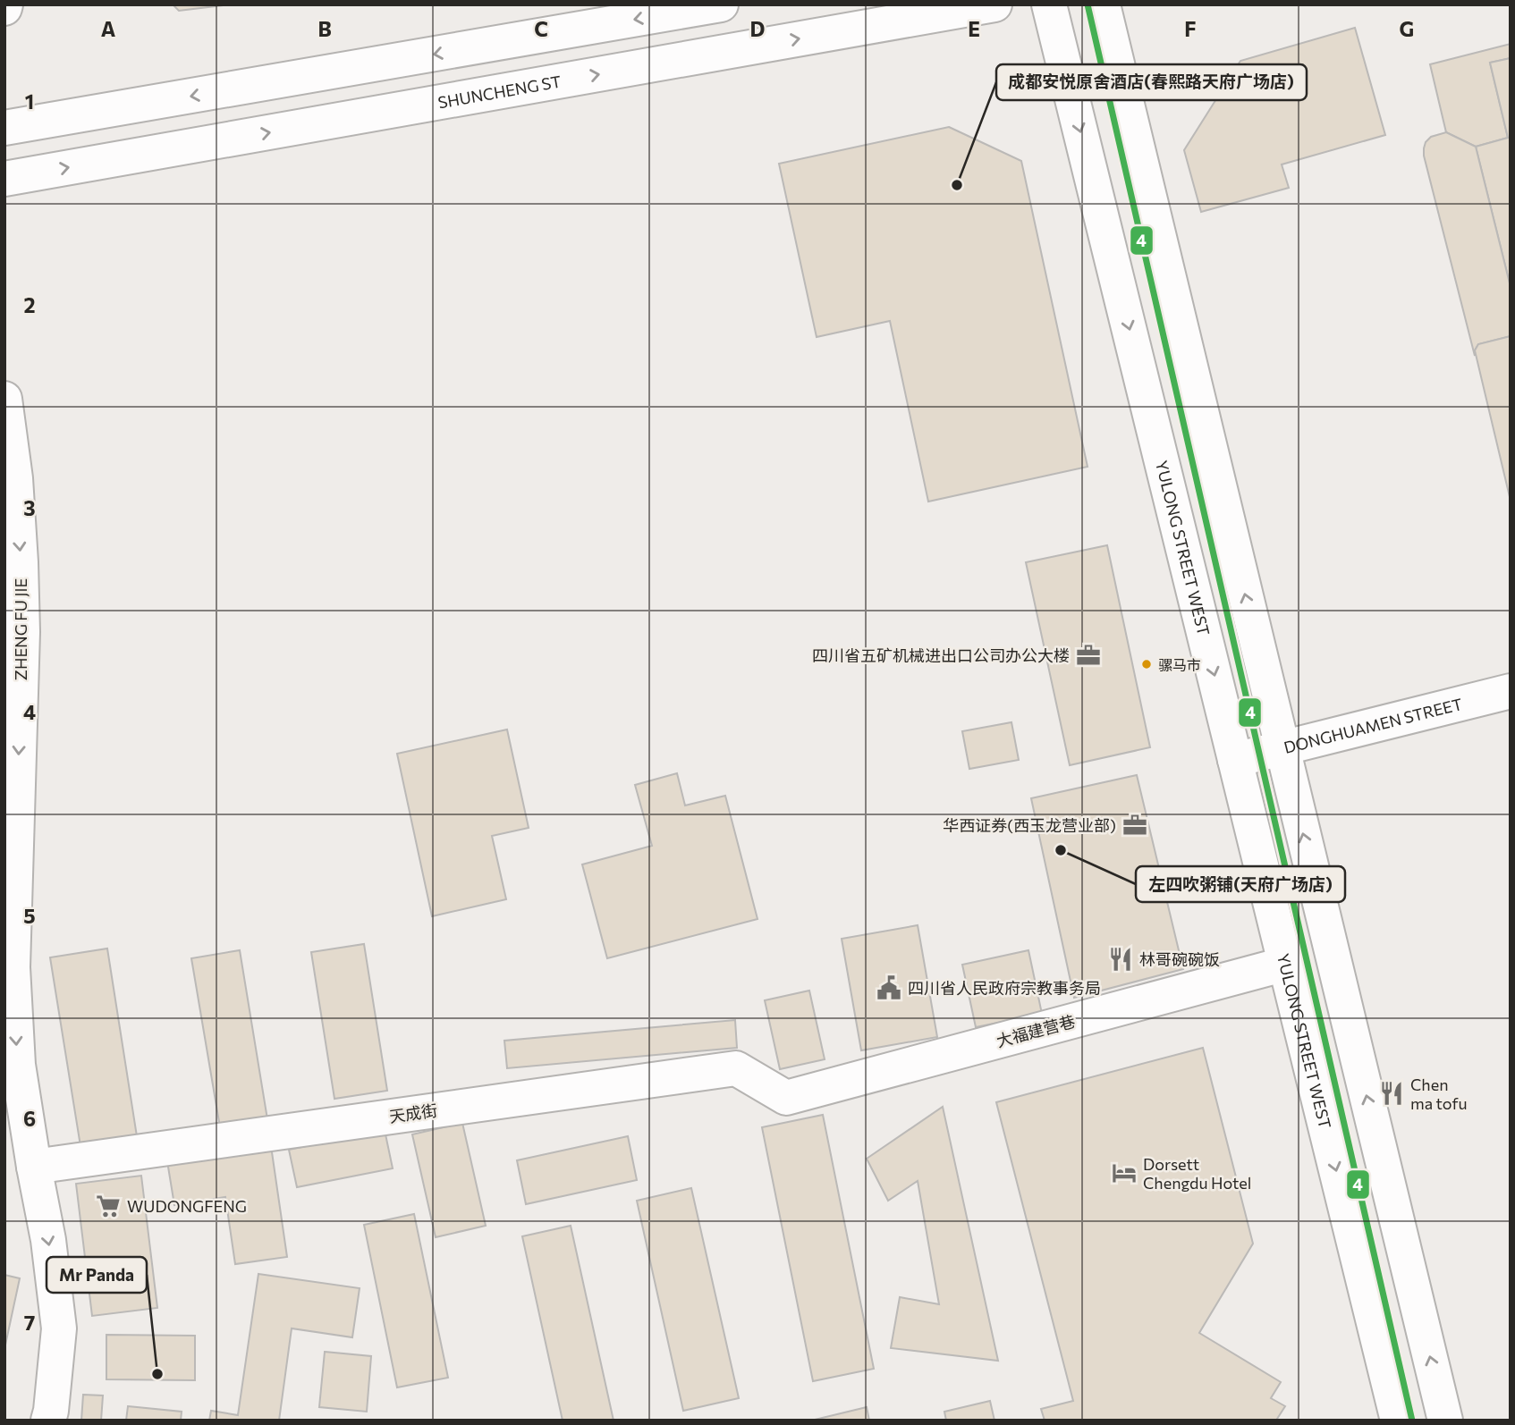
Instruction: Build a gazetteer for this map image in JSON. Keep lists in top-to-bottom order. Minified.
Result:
{"streets":{"main road":["SHUNCHENG ST","YULONG STREET WEST","ZHENG FU JIE","DONGHUAMEN STREET","大福建营巷","天成街"]},"crossings":[["YULONG STREET WEST","DONGHUAMEN STREET"],["YULONG STREET WEST","大福建营巷"],["ZHENG FU JIE","天成街"],["大福建营巷","天成街"]],"one_way":["ZHENG FU JIE"],"places":{"other":["成都安悦原舍酒店(春熙路天府广场店)","骡马市","左四吹粥铺(天府广场店)","Mr Panda"],"office":["四川省五矿机械进出口公司办公大楼","华西证券(西玉龙营业部)"],"restaurant":["林哥碗碗饭","Chen ma tofu"],"public building":["四川省人民政府宗教事务局"],"hotel":["Dorsett Chengdu Hotel"],"supermarket":["WUDONGFENG"]},"lines":["transit line 4"],"grid":{"columns":["A","B","C","D","E","F","G"],"rows":["1","2","3","4","5","6","7"]}}
